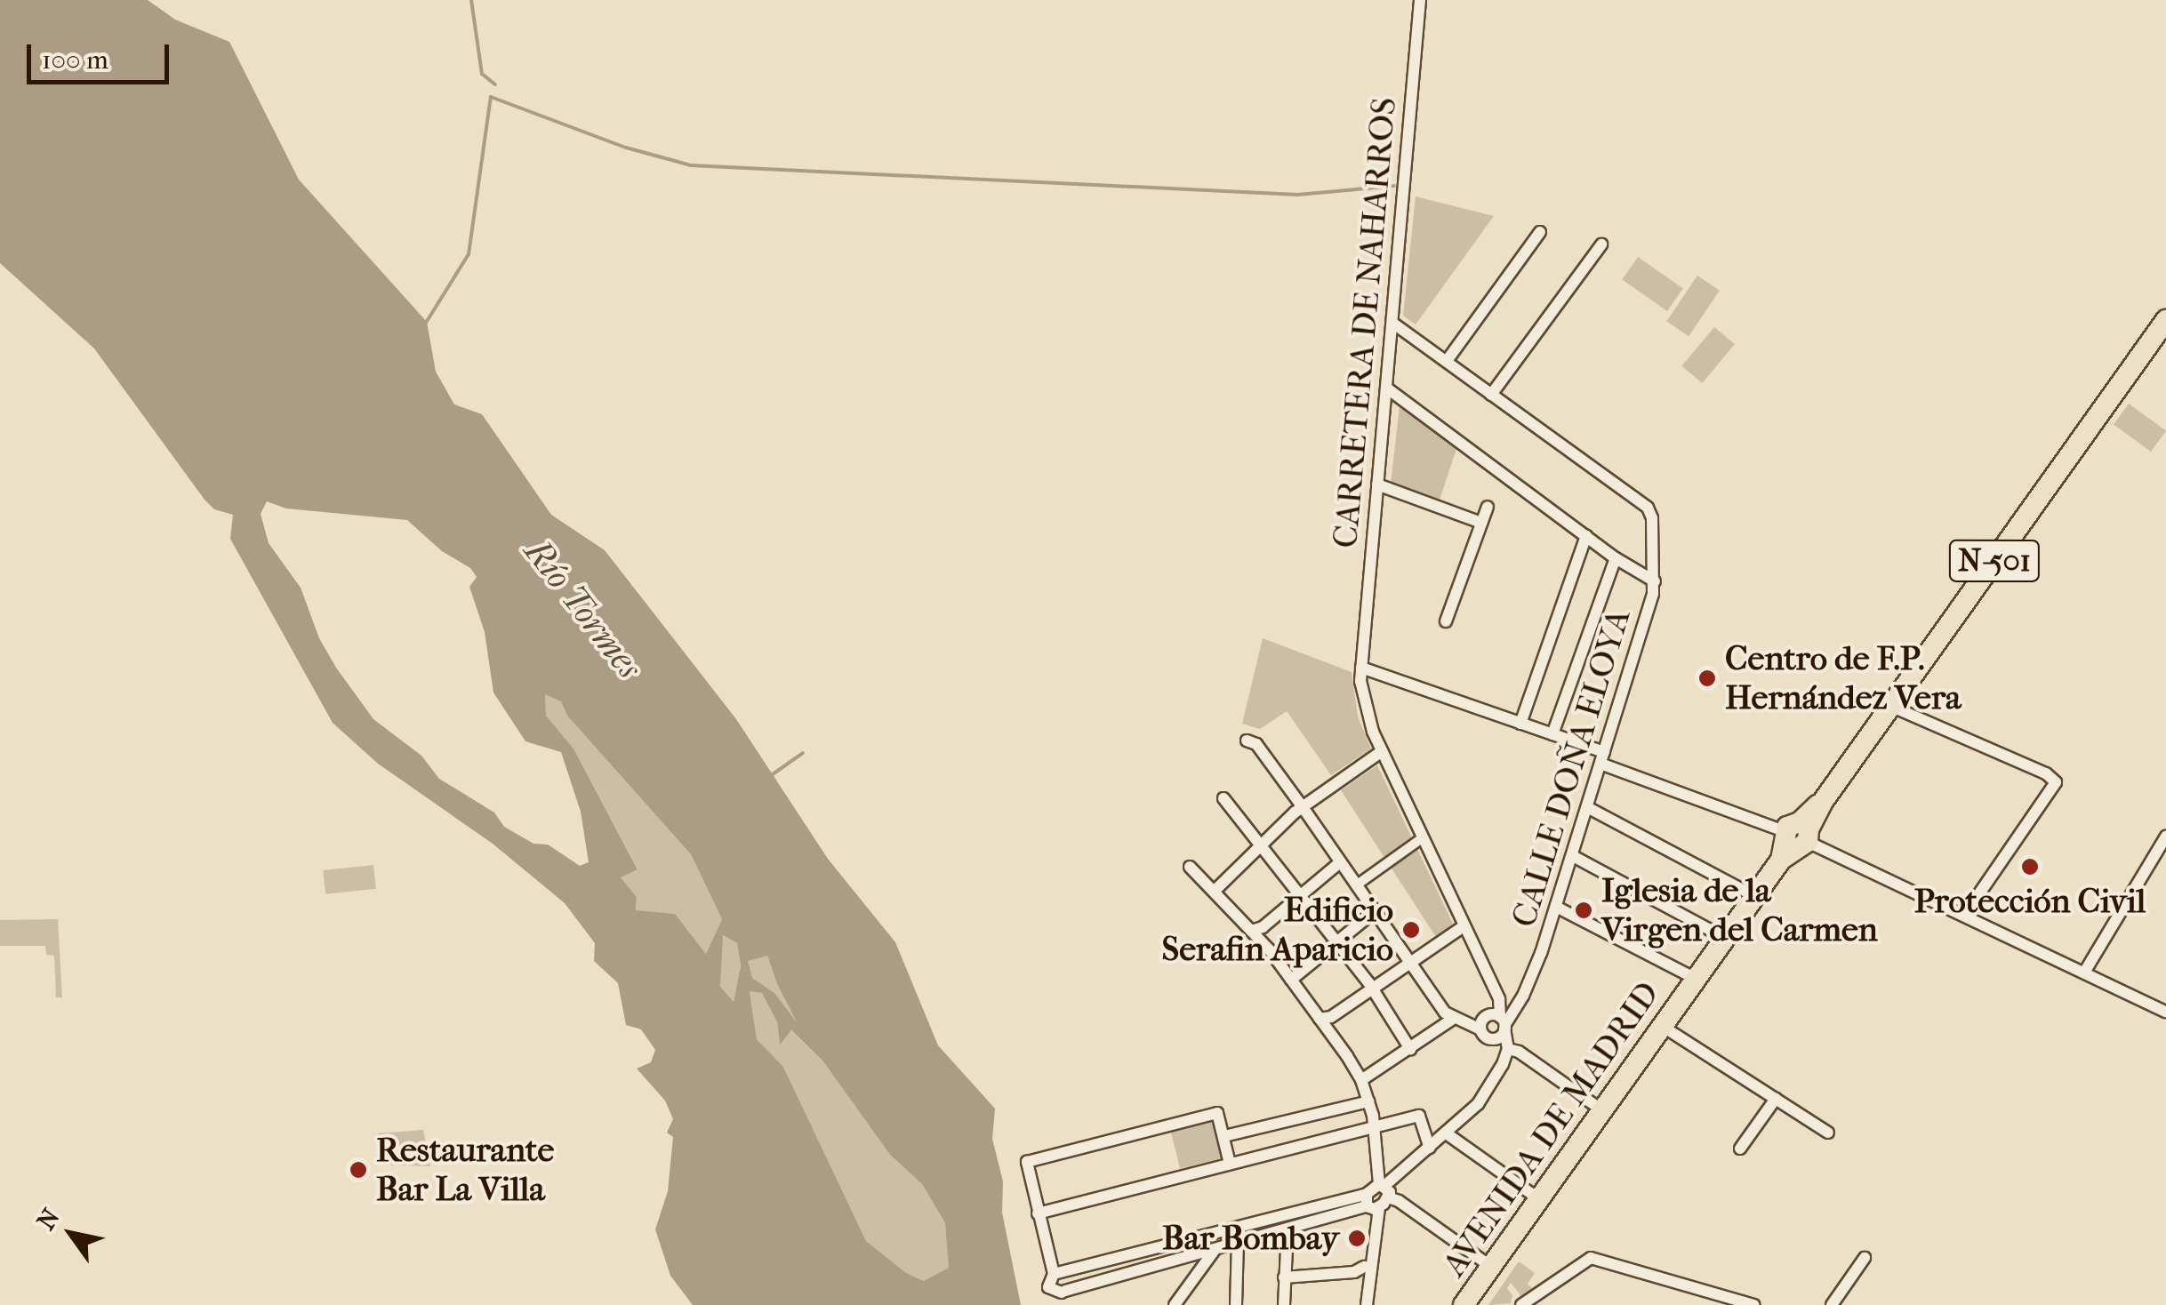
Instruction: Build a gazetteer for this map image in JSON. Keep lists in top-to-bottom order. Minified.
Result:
{"streets":{"highway":["N-501","AVENIDA DE MADRID"],"street":["CARRETERA DE NAHARROS","CALLE DOÑA ELOYA"]},"crossings":[["CARRETERA DE NAHARROS","CALLE DOÑA ELOYA"],["N-501","AVENIDA DE MADRID"]],"water":["Río Tormes"],"places":["Centro de F.P. Hernández Vera","Protección Civil","Iglesia de la Virgen del Carmen","Edificio Serafin Aparicio","Restaurante Bar La Villa","Bar Bombay"],"scale_bar":"100 m","north":"top left"}
